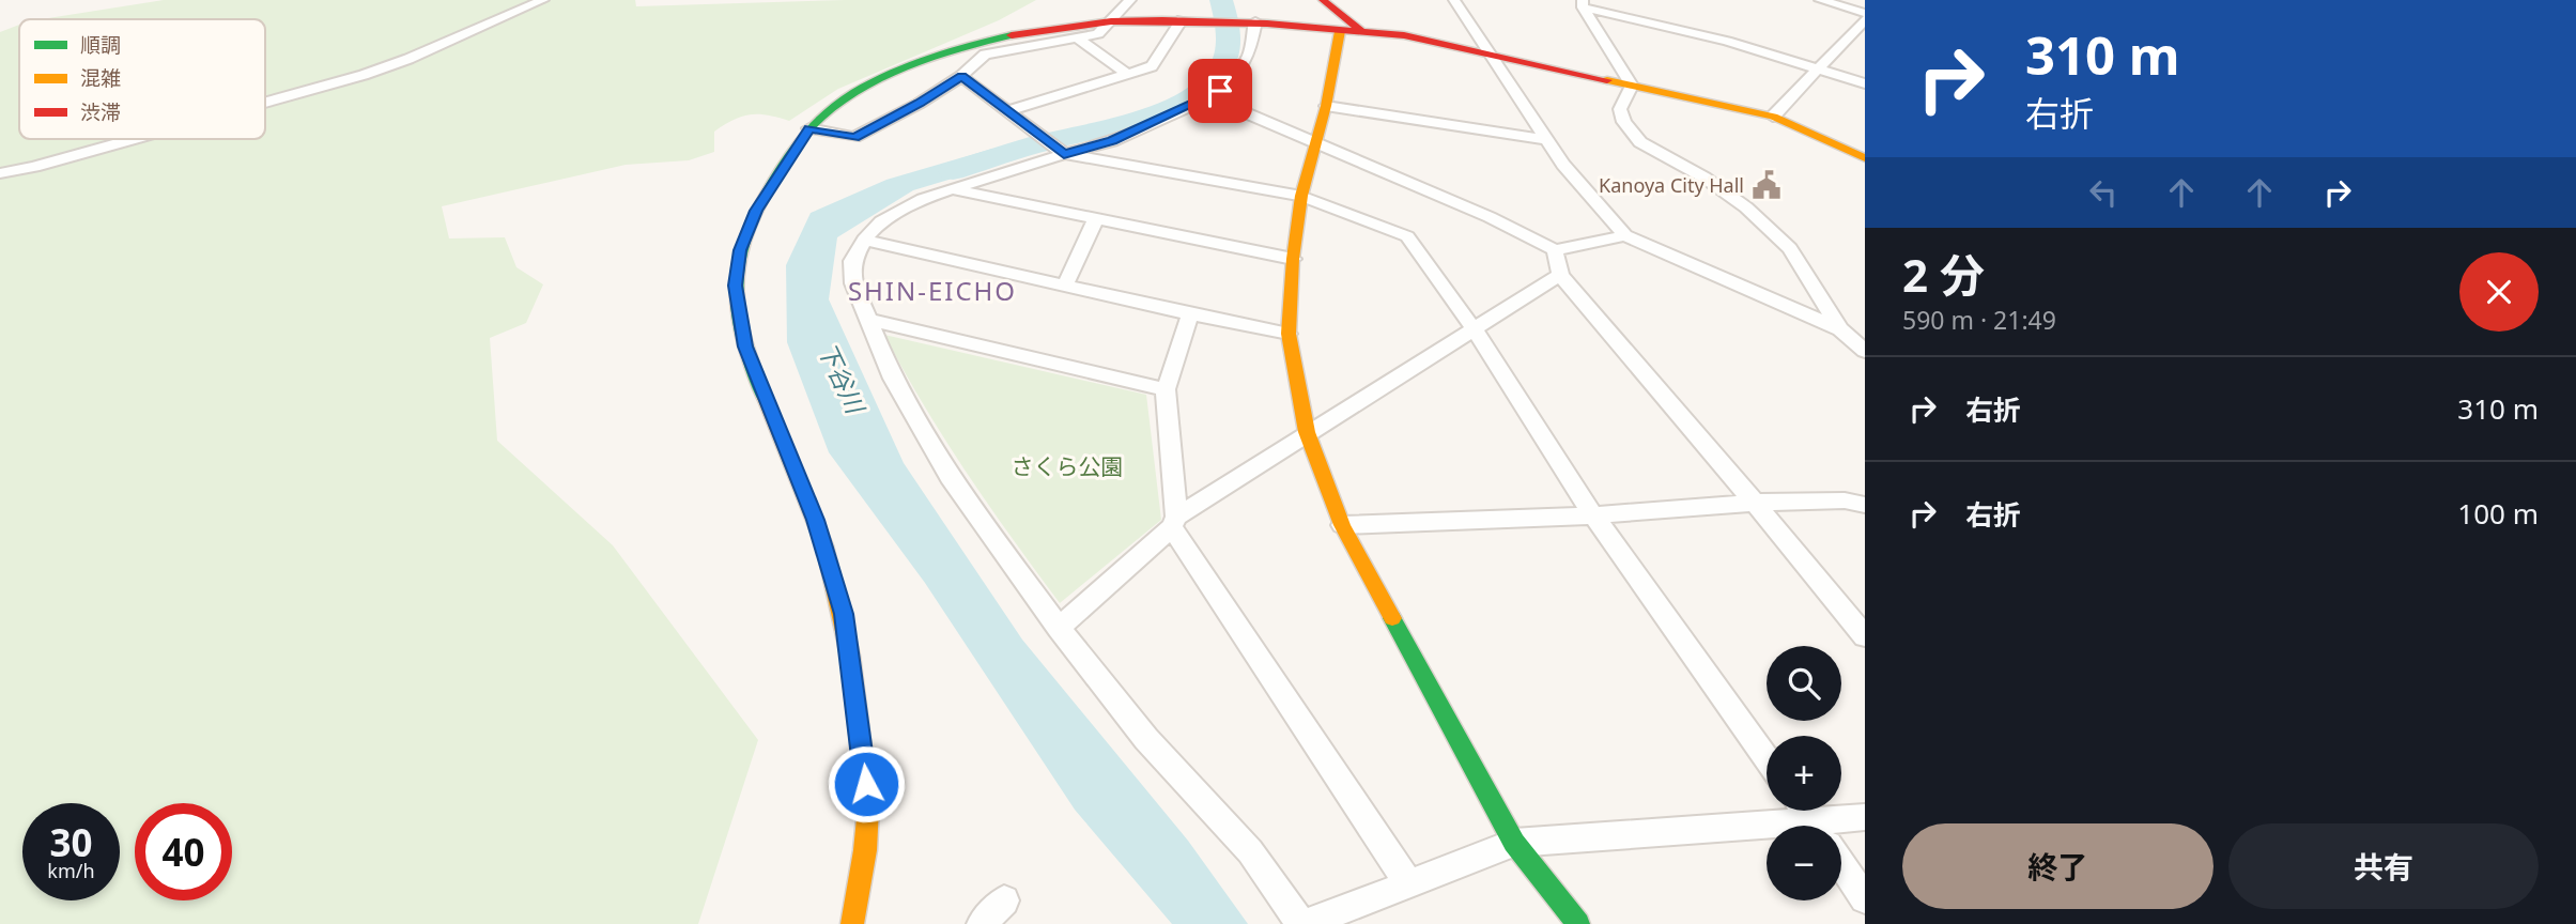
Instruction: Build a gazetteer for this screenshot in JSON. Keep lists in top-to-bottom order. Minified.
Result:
{"districts":["SHIN-EICHO"],"water":["下谷川"],"parks":["さくら公園"],"places":{"public building":["Kanoya City Hall"]},"legend":["順調","混雑","渋滞"],"page":{"turn":["310 m","右折"],"heading":["2 分","590 m · 21:49"],"list":[{"name":"右折","value":"310 m"},{"name":"右折","value":"100 m"}],"map_buttons":["+","−"],"speed":"30 km/h","limit":"40","buttons":["終了","共有"]}}
